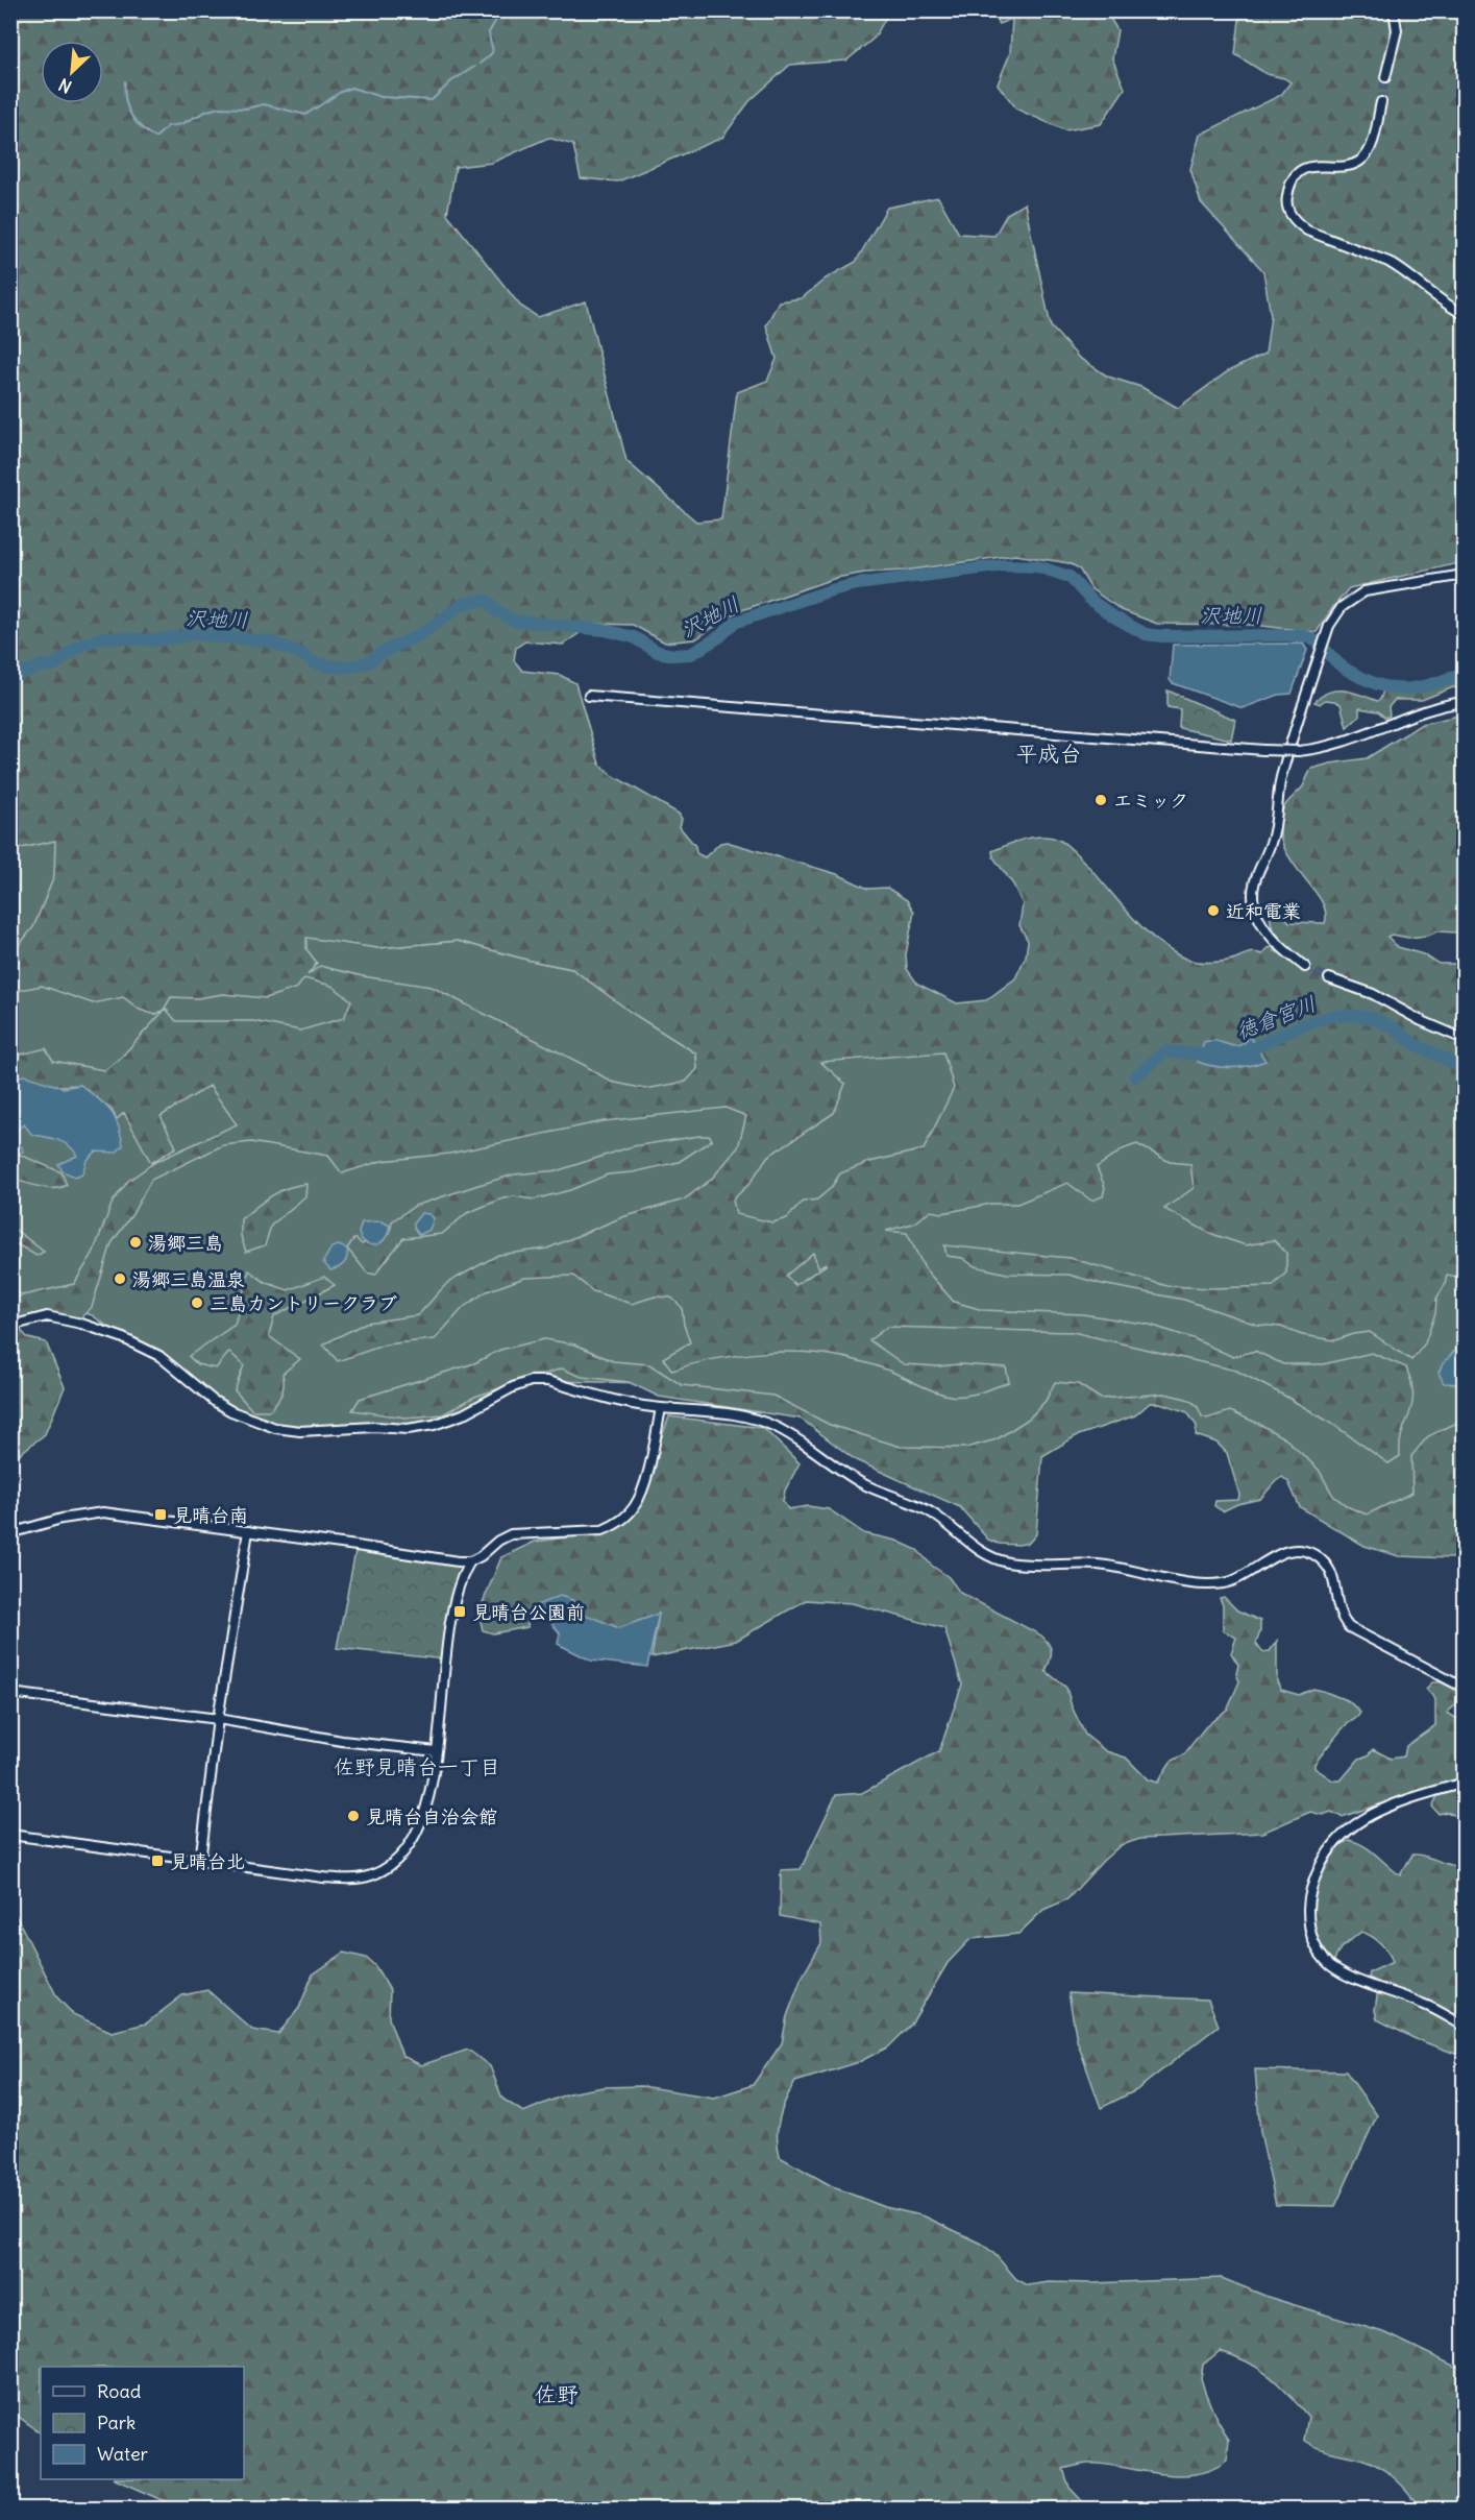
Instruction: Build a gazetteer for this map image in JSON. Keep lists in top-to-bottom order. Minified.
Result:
{"districts":["平成台","佐野見晴台一丁目","佐野"],"water":["沢地川","徳倉宮川"],"places":{"other":["エミック","近和電業","湯郷三島","湯郷三島温泉","三島カントリークラブ","見晴台自治会館"],"transit":["見晴台南","見晴台公園前","見晴台北"]},"legend":["Road","Park","Water"],"north":"bottom left"}
